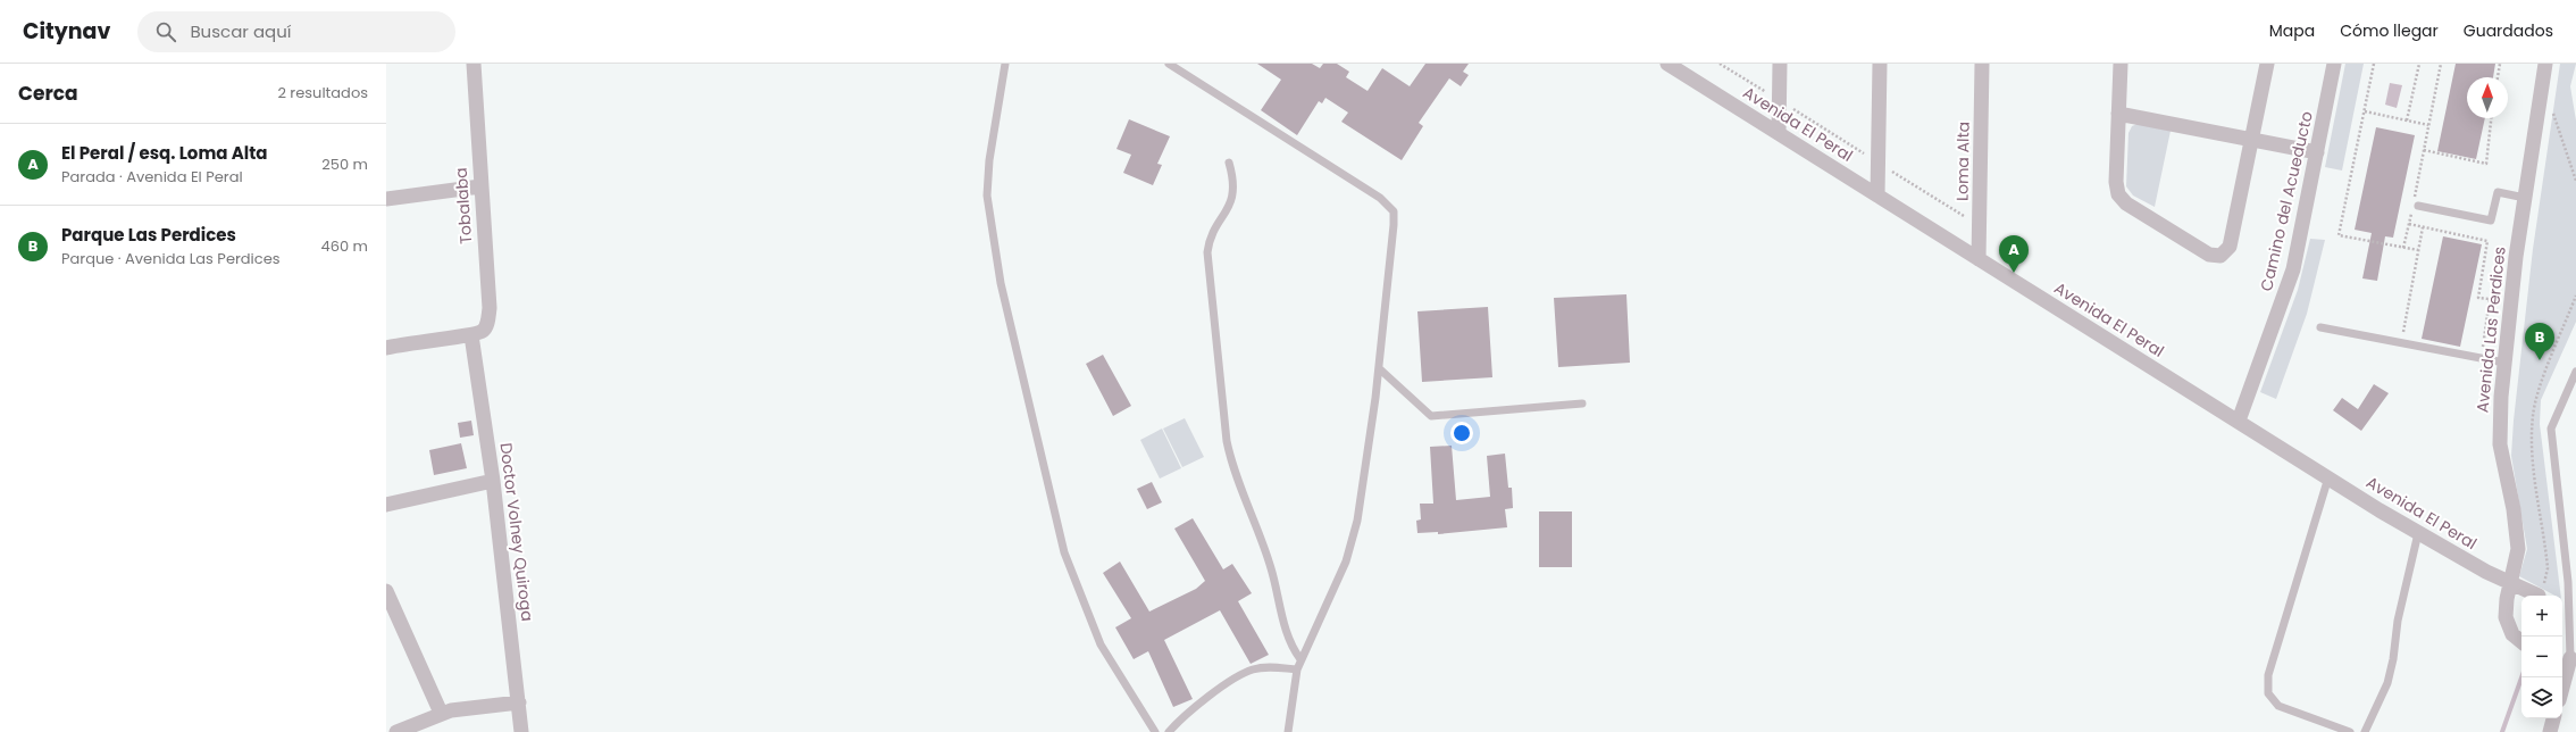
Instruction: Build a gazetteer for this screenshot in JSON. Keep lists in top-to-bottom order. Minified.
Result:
{"streets":{"street":["Avenida El Peral","Loma Alta","Camino del Acueducto","Tobalaba","Avenida Las Perdices","Doctor Volney Quiroga"]},"crossings":[["Avenida El Peral","Loma Alta"],["Avenida El Peral","Camino del Acueducto"],["Avenida El Peral","Avenida Las Perdices"],["Tobalaba","Doctor Volney Quiroga"]],"north":"top","page":{"header":"Citynav","search":"Buscar aquí","nav":["Mapa","Cómo llegar","Guardados"],"heading":["Cerca","2 resultados"],"list":[{"mark":"A","name":"El Peral / esq. Loma Alta","note":"Parada · Avenida El Peral","value":"250 m"},{"mark":"B","name":"Parque Las Perdices","note":"Parque · Avenida Las Perdices","value":"460 m"}],"pins":["A","B"],"map_buttons":["+","−"]}}
